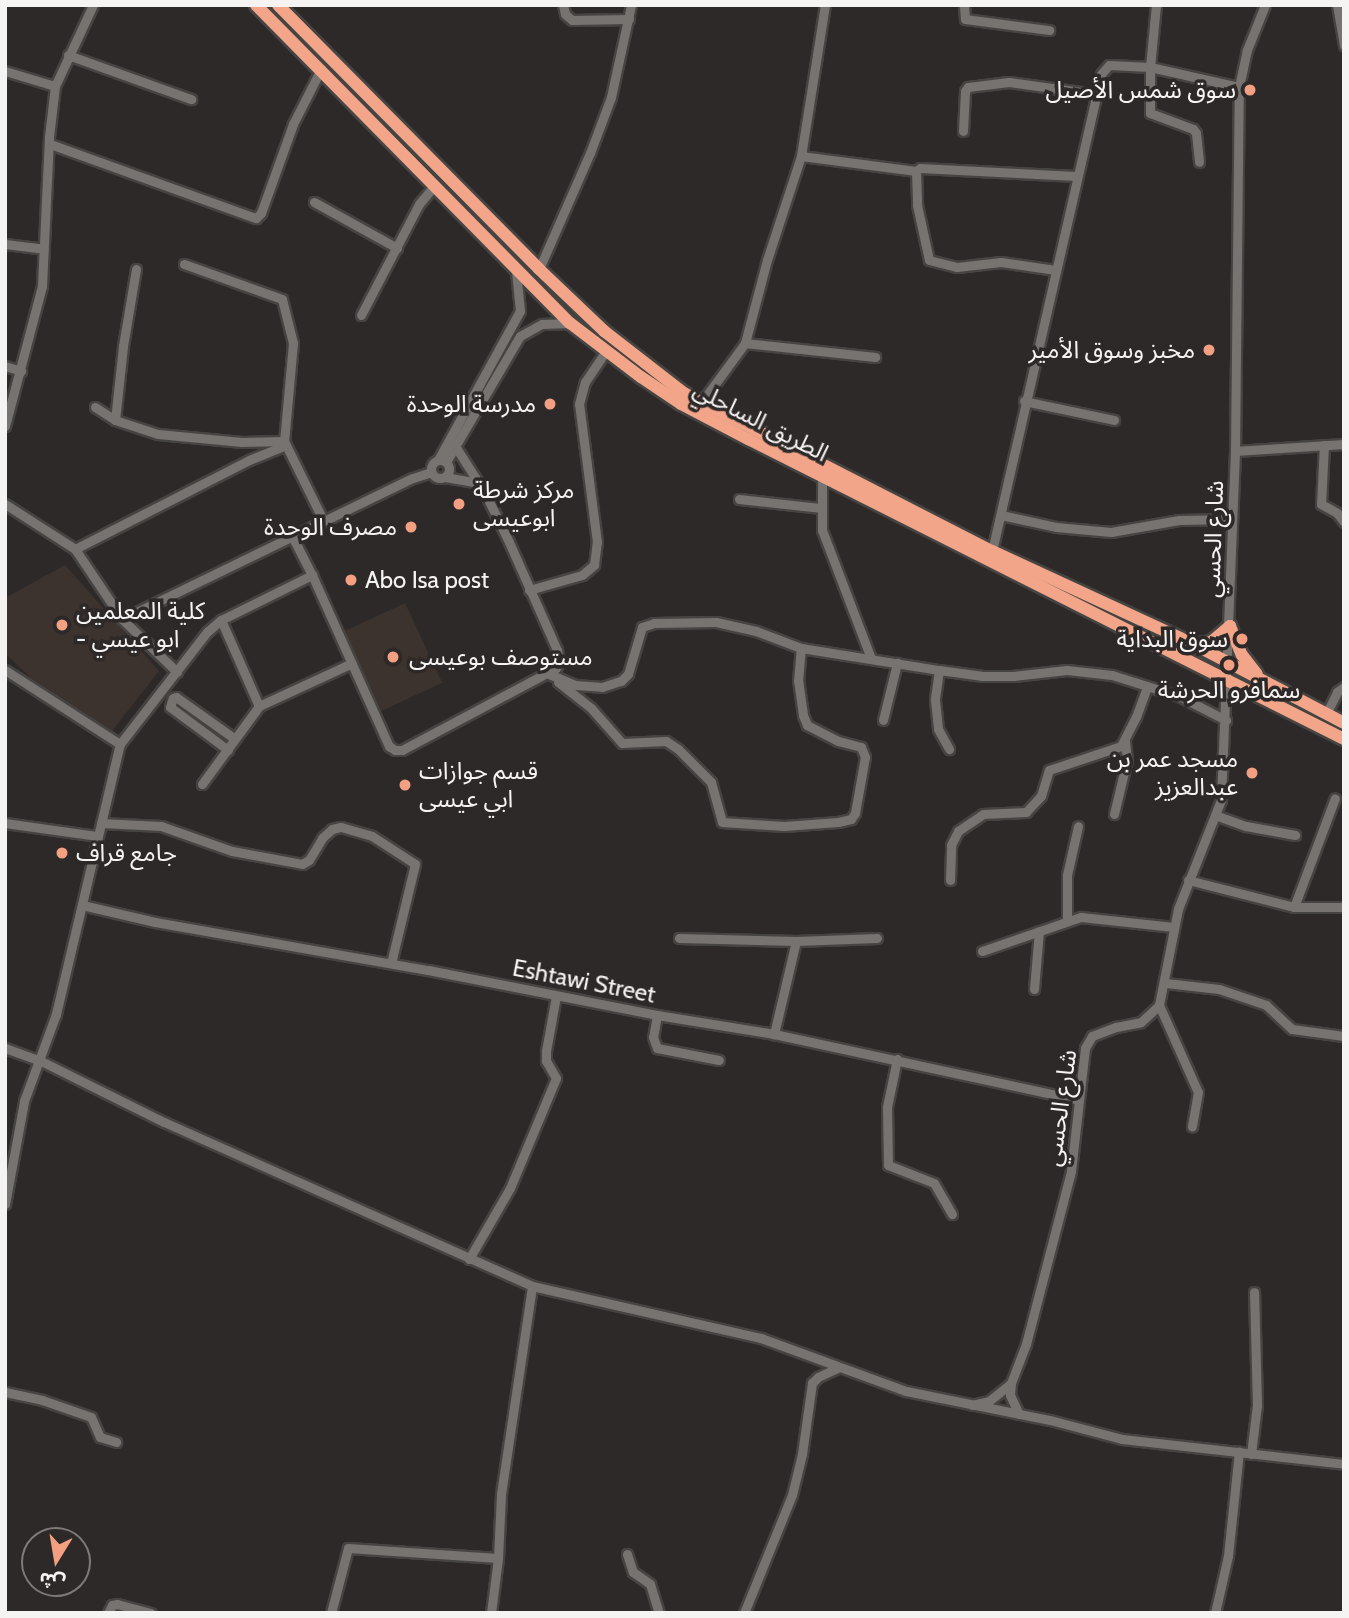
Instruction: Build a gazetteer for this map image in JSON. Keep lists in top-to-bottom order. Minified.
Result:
{"streets":{"highway":["الطريق الساحلي"],"street":["شارع الحسي","Eshtawi Street"]},"crossings":[["الطريق الساحلي","شارع الحسي"],["شارع الحسي","Eshtawi Street"]],"places":["سوق شمس الأصيل","مخبز وسوق الأمير","مدرسة الوحدة","مركز شرطة ابوعيسى","مصرف الوحدة","Abo Isa post","كلية المعلمين - ابو عيسي","سوق البداية","مستوصف بوعيسى","سمافرو الحرشة","مسجد عمر بن عبدالعزيز","قسم جوازات ابي عيسى","جامع قراف"],"north":"bottom"}
